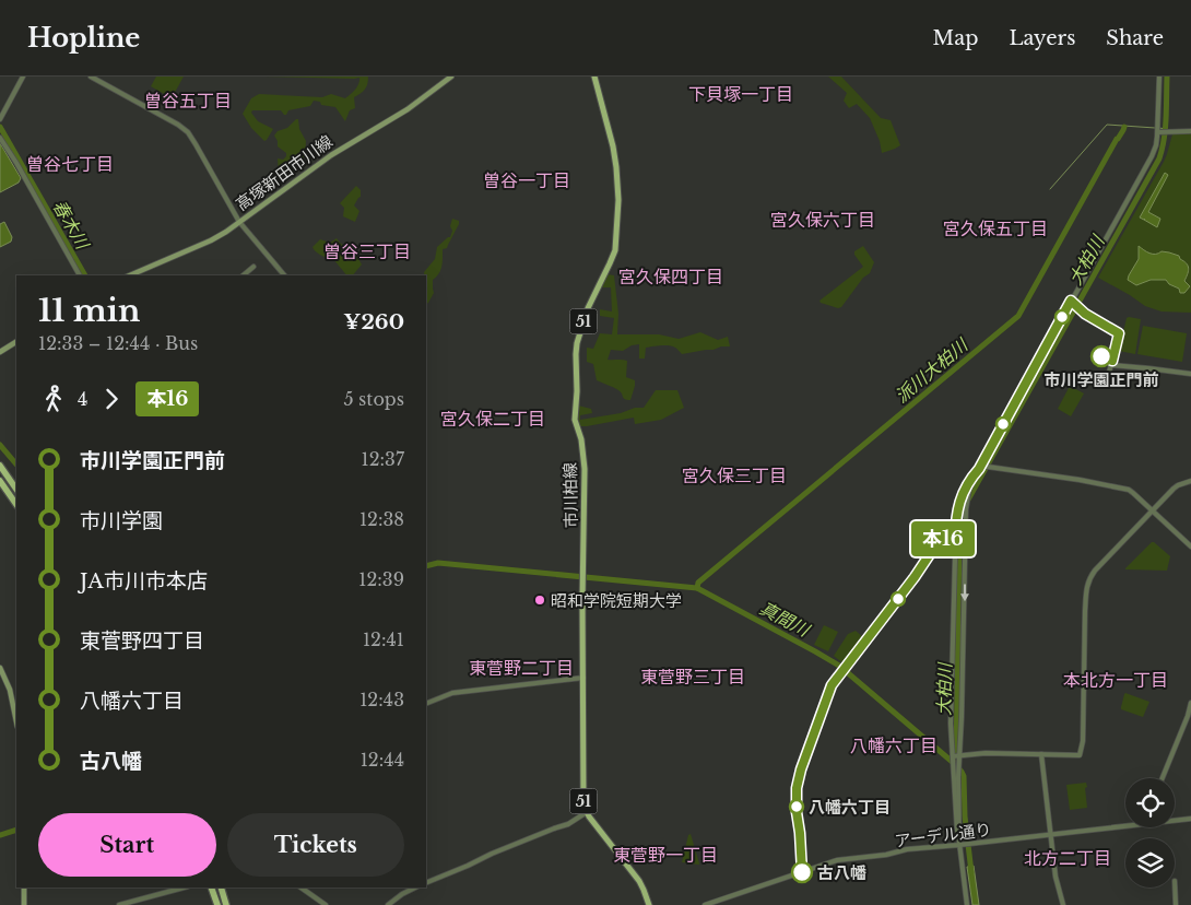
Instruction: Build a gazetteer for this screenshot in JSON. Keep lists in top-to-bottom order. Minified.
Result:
{"streets":{"main road":["高塚新田市川線","51","市川柏線"],"street":["アーデル通り"]},"crossings":[["51","市川柏線"]],"districts":["下貝塚一丁目","曽谷五丁目","曽谷七丁目","曽谷一丁目","宮久保六丁目","宮久保五丁目","曽谷三丁目","宮久保四丁目","宮久保二丁目","宮久保三丁目","東菅野二丁目","東菅野三丁目","本北方一丁目","八幡六丁目","東菅野一丁目","北方二丁目"],"water":["春木川","大柏川","派川大柏川","真間川"],"places":["市川学園正門前","昭和学院短期大学","八幡六丁目","古八幡"],"lines":["bus line 本16"],"page":{"header":"Hopline","nav":["Map","Layers","Share"],"on_map":"本16","heading":["11 min","12:33 – 12:44 · Bus","¥260"],"legs":["4","本16","5 stops"],"list":[{"name":"市川学園正門前","value":"12:37"},{"name":"市川学園","value":"12:38"},{"name":"JA市川市本店","value":"12:39"},{"name":"東菅野四丁目","value":"12:41"},{"name":"八幡六丁目","value":"12:43"},{"name":"古八幡","value":"12:44"}],"buttons":["Start","Tickets"]}}
